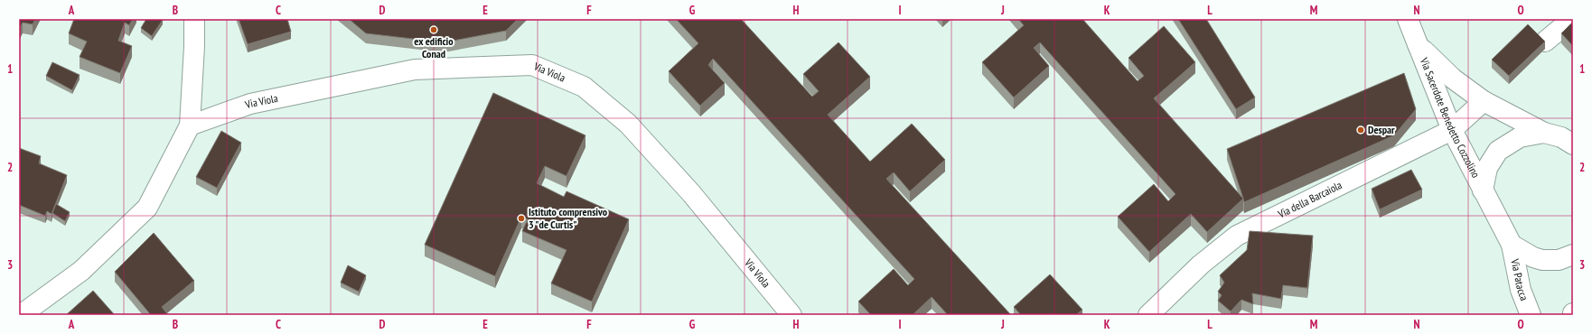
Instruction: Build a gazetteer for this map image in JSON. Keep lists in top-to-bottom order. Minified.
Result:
{"streets":{"street":["Via Viola","Via Sacerdote Benedetto Cozzolino","Via della Barcaiola","Via Patacca"]},"crossings":[["Via Sacerdote Benedetto Cozzolino","Via della Barcaiola"],["Via Sacerdote Benedetto Cozzolino","Via Patacca"]],"places":["ex edificio Conad","Despar","Istituto comprensivo 3 \"de Curtis\""],"grid":{"columns":["A","B","C","D","E","F","G","H","I","J","K","L","M","N","O"],"rows":["1","2","3"]}}
